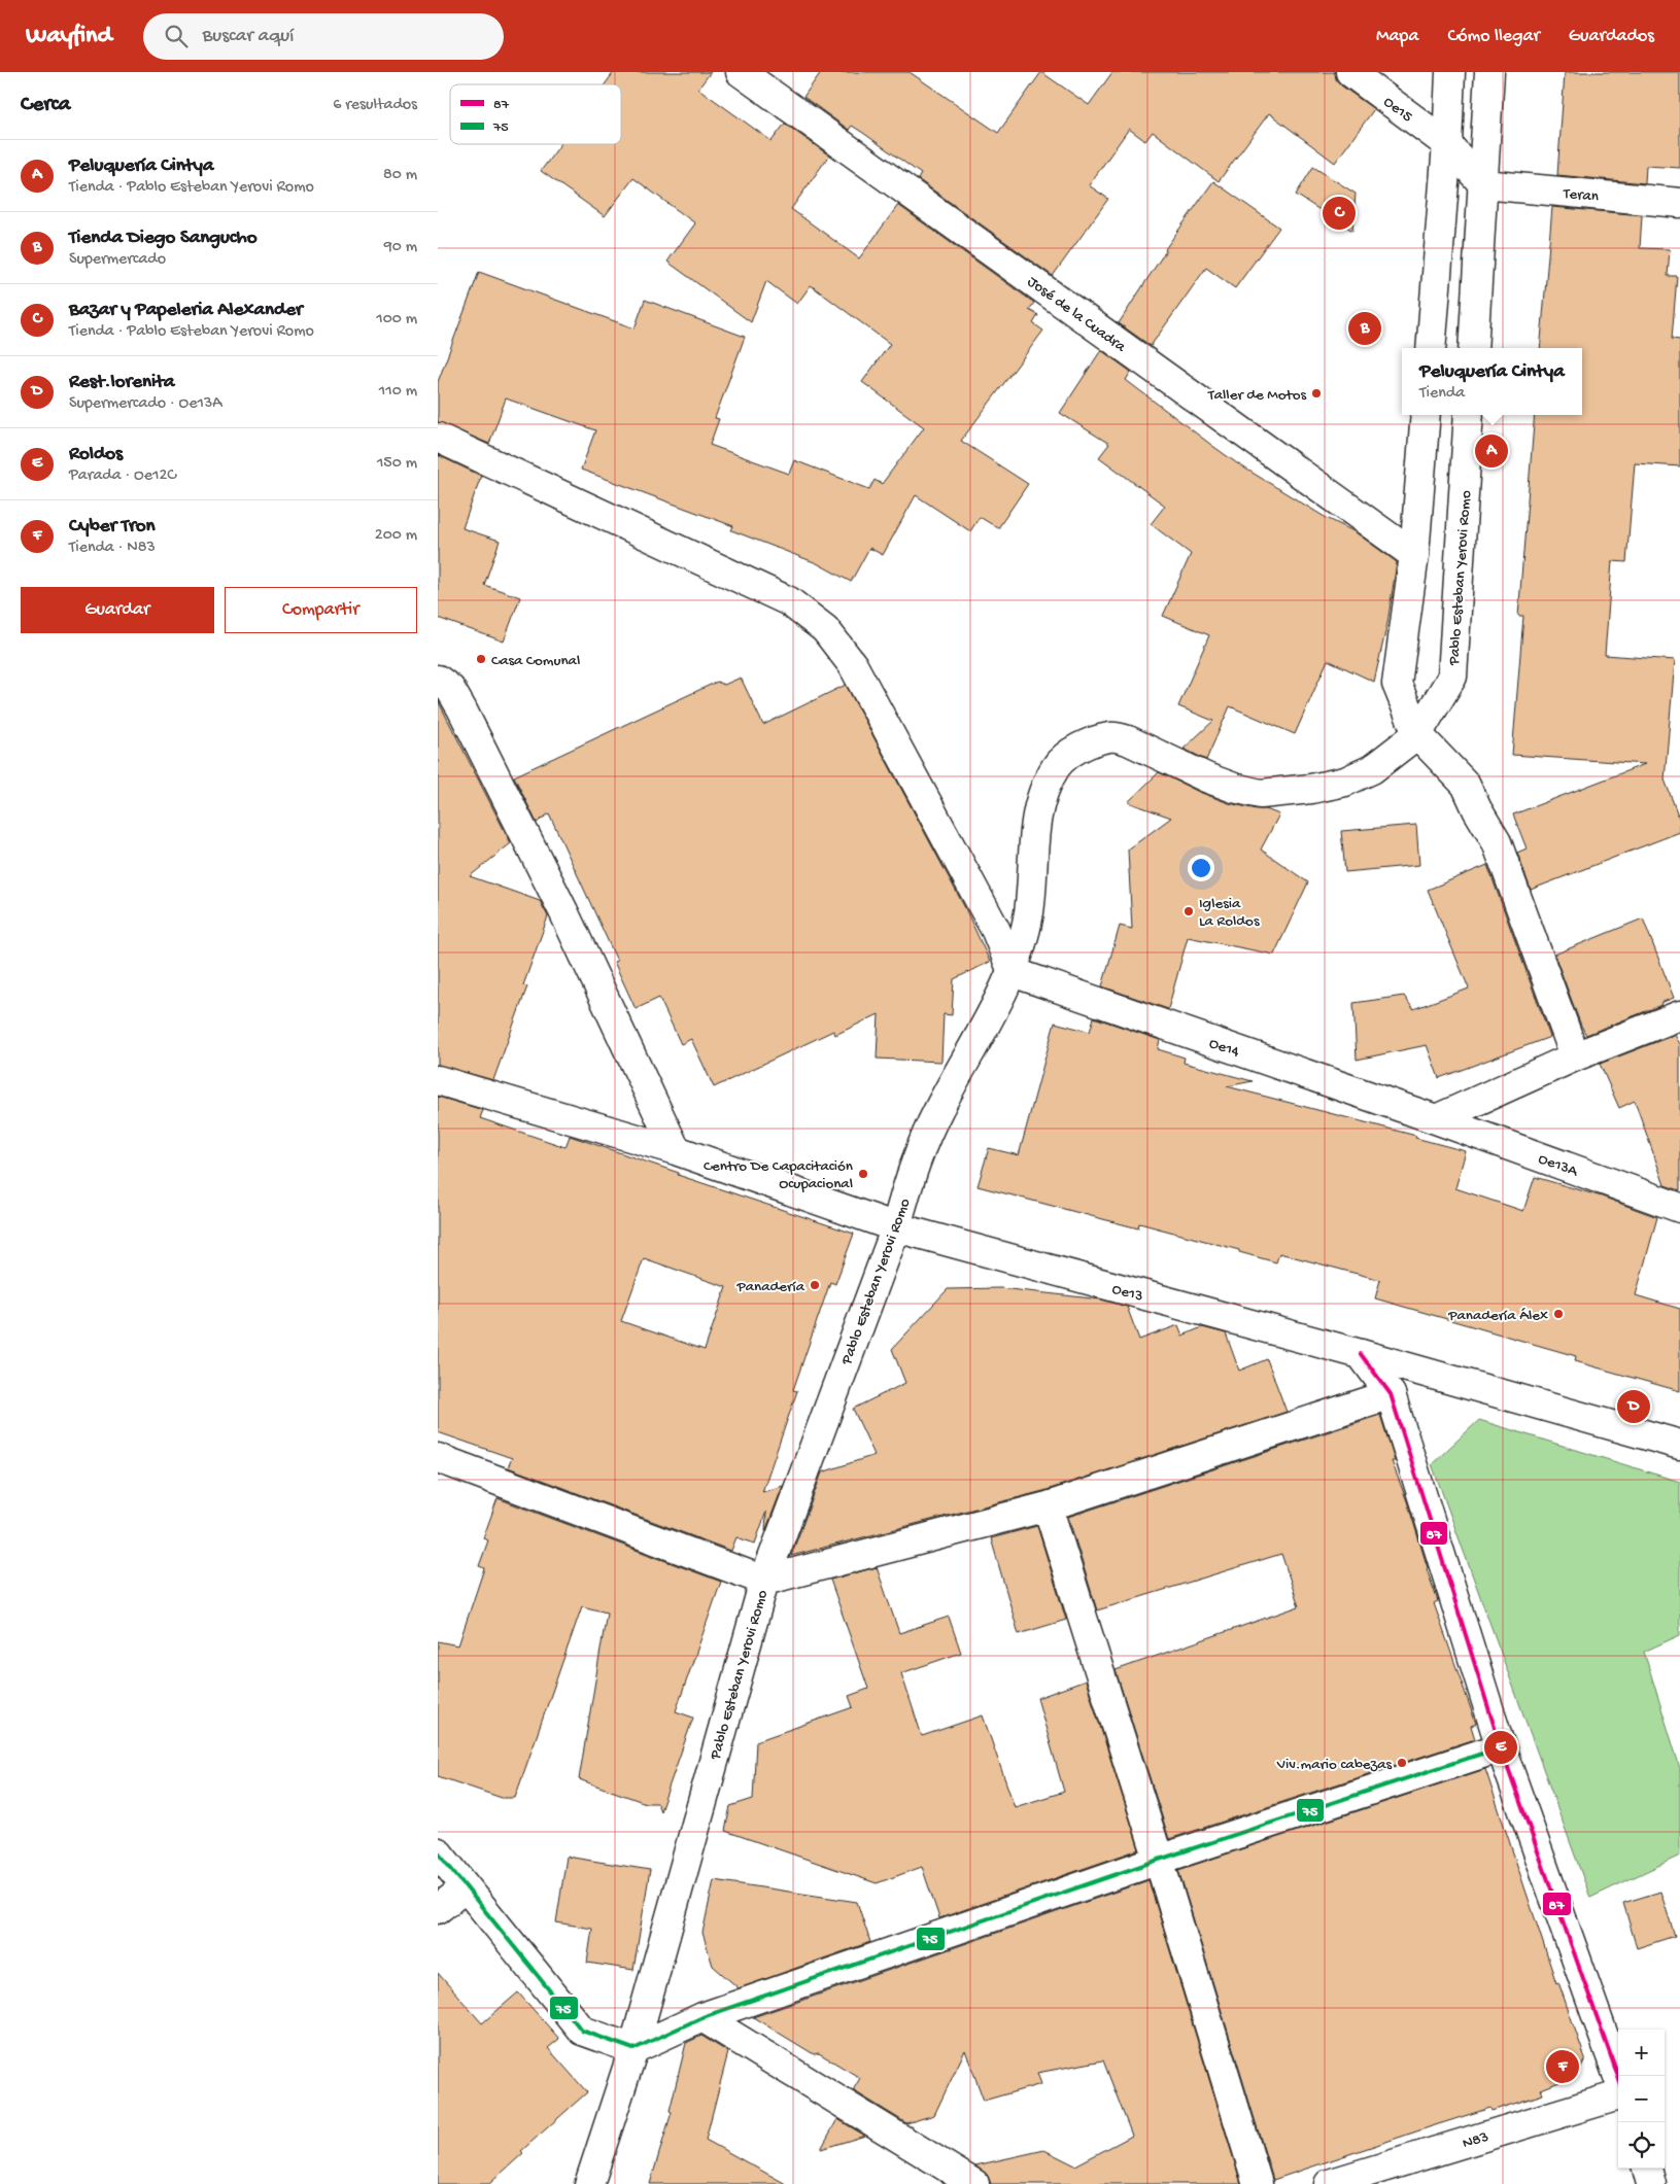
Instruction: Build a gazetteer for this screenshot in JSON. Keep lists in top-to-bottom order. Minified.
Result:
{"streets":{"street":["Oe15","Teran","José de la Cuadra","Pablo Esteban Yerovi Romo","Oe14","Oe13A","Oe13","N83"]},"crossings":[["Oe15","Teran"],["Pablo Esteban Yerovi Romo","Oe14"],["Pablo Esteban Yerovi Romo","Oe13"],["Oe14","Oe13A"]],"places":["Taller de Motos","Casa Comunal","Iglesia La Roldos","Centro De Capacitación Ocupacional","Panadería","Panadería Álex","Viv.mario cabezas"],"lines":["transit line 87","transit line 75"],"legend":["87","75"],"page":{"header":"Wayfind","search":"Buscar aquí","nav":["Mapa","Cómo llegar","Guardados"],"heading":["Cerca","6 resultados"],"list":[{"mark":"A","name":"Peluquería Cintya","note":"Tienda · Pablo Esteban Yerovi Romo","value":"80 m"},{"mark":"B","name":"Tienda Diego Sangucho","note":"Supermercado","value":"90 m"},{"mark":"C","name":"Bazar y Papeleria Alexander","note":"Tienda · Pablo Esteban Yerovi Romo","value":"100 m"},{"mark":"D","name":"Rest.lorenita","note":"Supermercado · Oe13A","value":"110 m"},{"mark":"E","name":"Roldos","note":"Parada · Oe12C","value":"150 m"},{"mark":"F","name":"Cyber Tron","note":"Tienda · N83","value":"200 m"}],"pins":["C","B","A","D","E","F"],"popup":["Peluquería Cintya","Tienda"],"buttons":["Guardar","Compartir"],"map_buttons":["+","−"]}}
